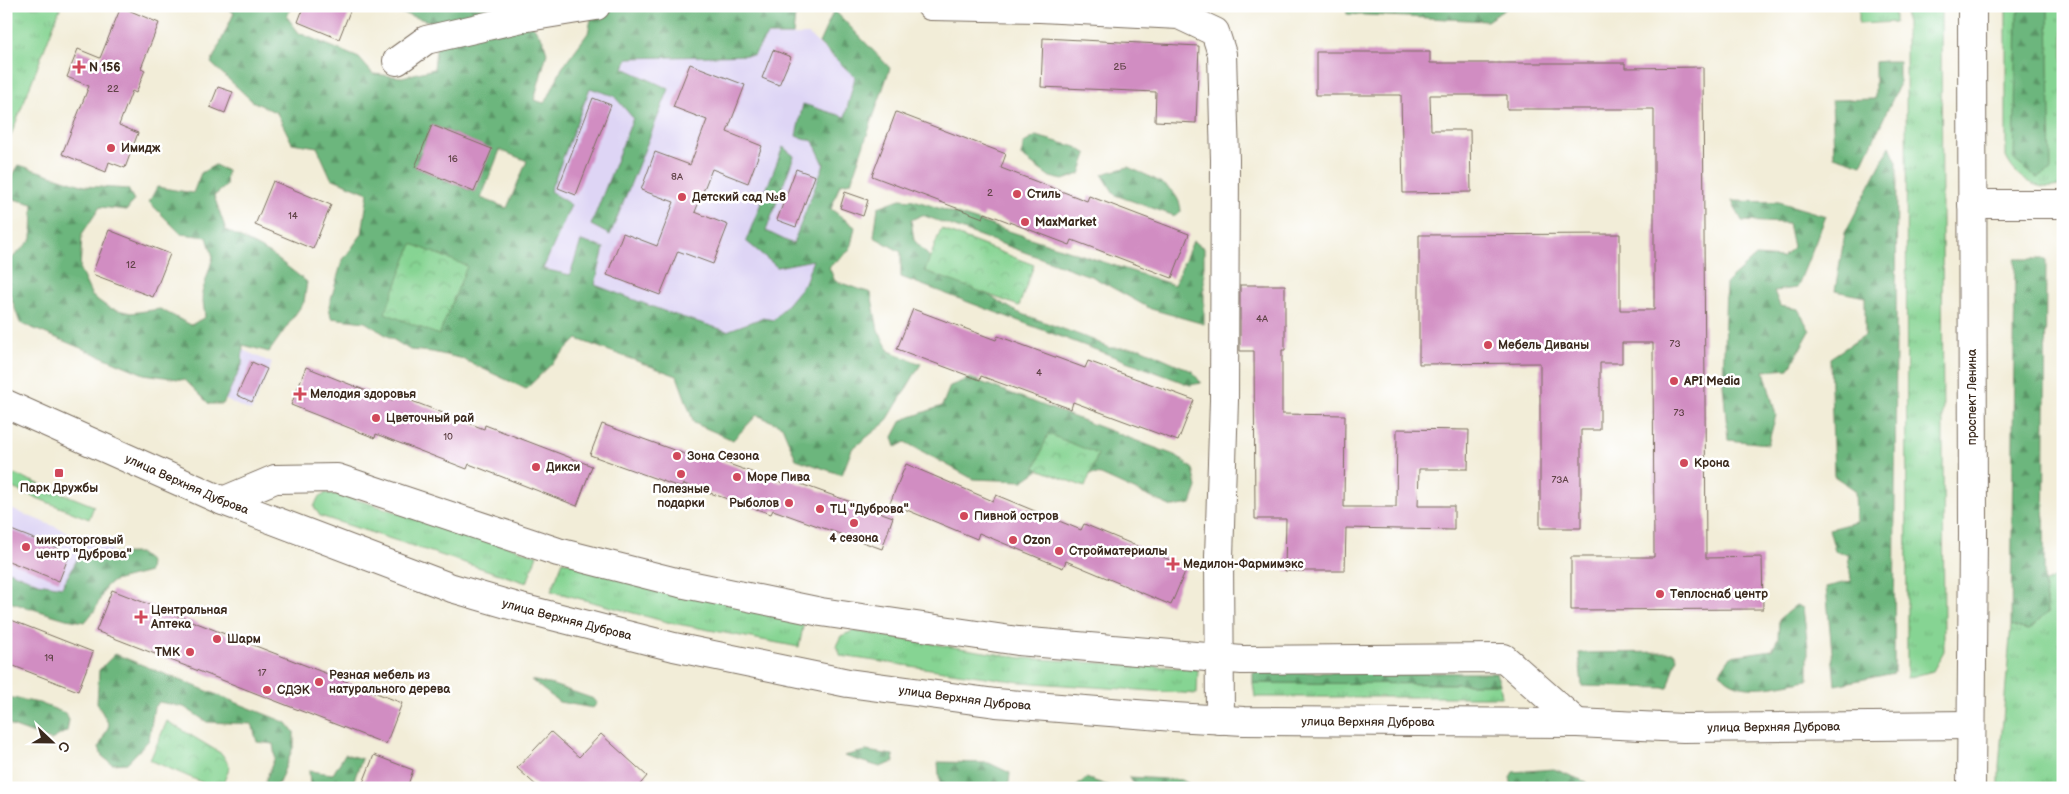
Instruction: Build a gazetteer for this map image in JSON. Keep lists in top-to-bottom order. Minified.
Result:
{"streets":{"main road":["проспект Ленина","улица Верхняя Дуброва"]},"crossings":[["проспект Ленина","улица Верхняя Дуброва"]],"places":{"health":["N 156","Мелодия здоровья","Медилон-Фармимэкс","Центральная Аптека"],"other":["Имидж","Стиль","Детский сад №8","MaxMarket","Мебель Диваны","API Media","Цветочный рай","Зона Сезона","Крона","Дикси","Полезные подарки","Море Пива","Рыболов","ТЦ \"Дуброва\"","Пивной остров","4 сезона","Ozon","микроторговый центр \"Дуброва\"","Стройматериалы","Теплоснаб центр","Шарм","ТМК","Резная мебель из натурального дерева","СДЭК"],"transit":["Парк Дружбы"]},"house_numbers":["2Б","22","16","8А","2","14","12","4А","73","4","73","10","73А","19","17"],"north":"right"}
